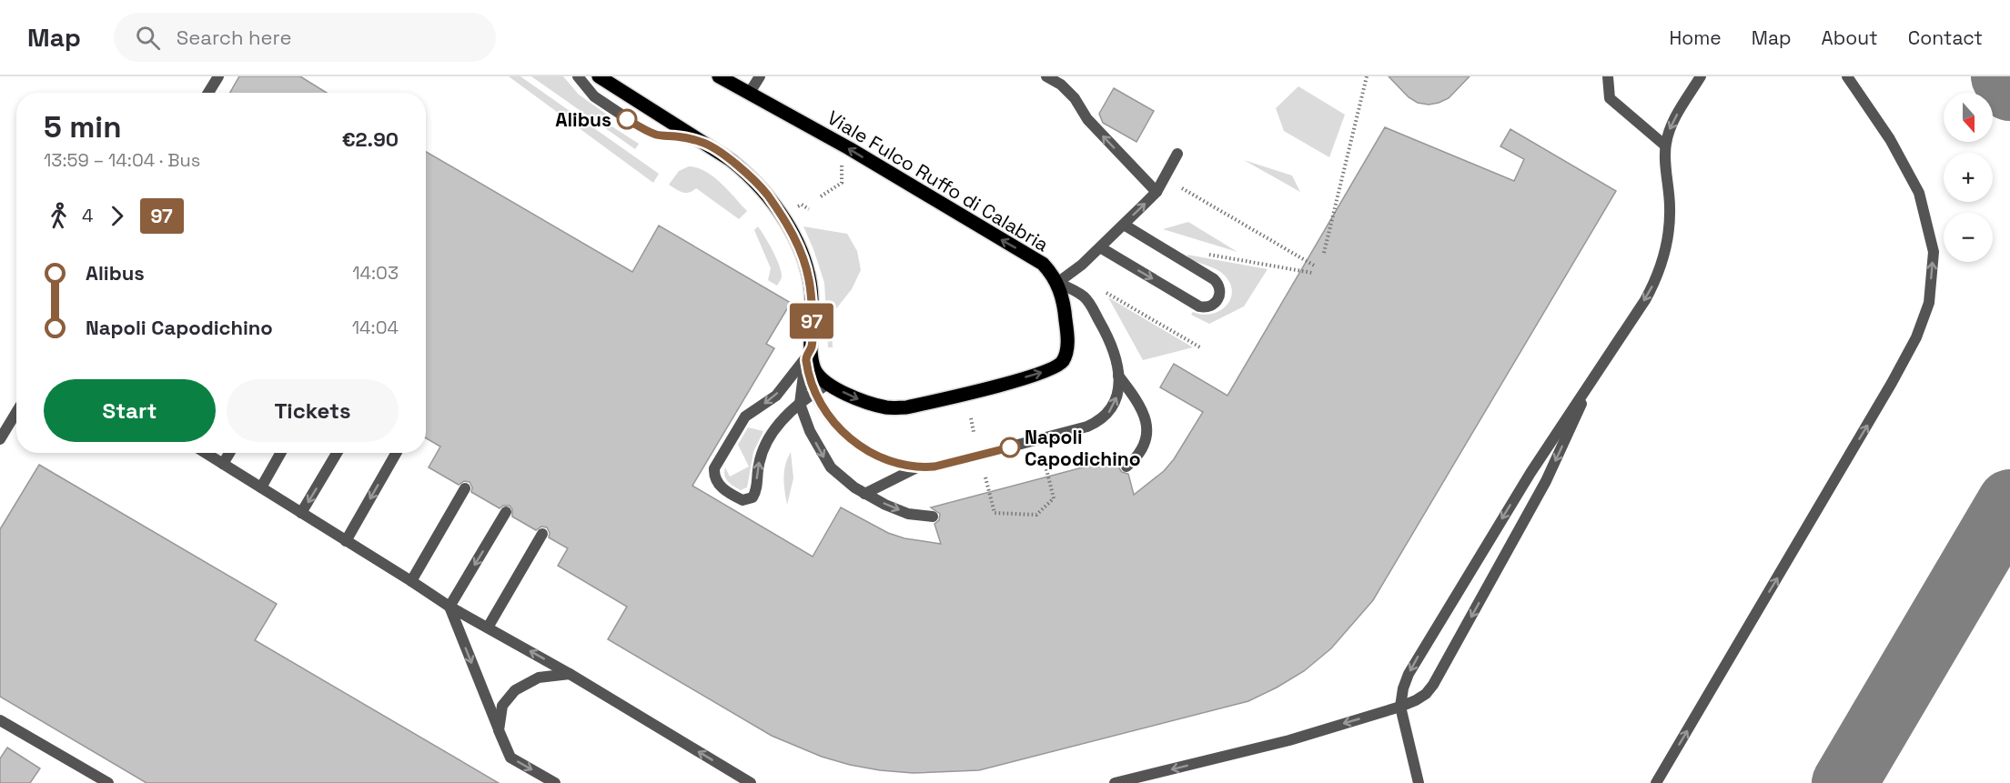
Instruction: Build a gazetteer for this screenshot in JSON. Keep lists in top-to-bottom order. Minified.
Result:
{"streets":{"main road":["Viale Fulco Ruffo di Calabria"]},"places":["Alibus","Napoli Capodichino"],"lines":["bus line 97"],"north":"bottom","page":{"header":"Map","search":"Search here","nav":["Home","Map","About","Contact"],"on_map":"97","map_buttons":["+","−"],"heading":["5 min","13:59 – 14:04 · Bus","€2.90"],"legs":["4","97"],"list":[{"name":"Alibus","value":"14:03"},{"name":"Napoli Capodichino","value":"14:04"}],"buttons":["Start","Tickets"]}}
